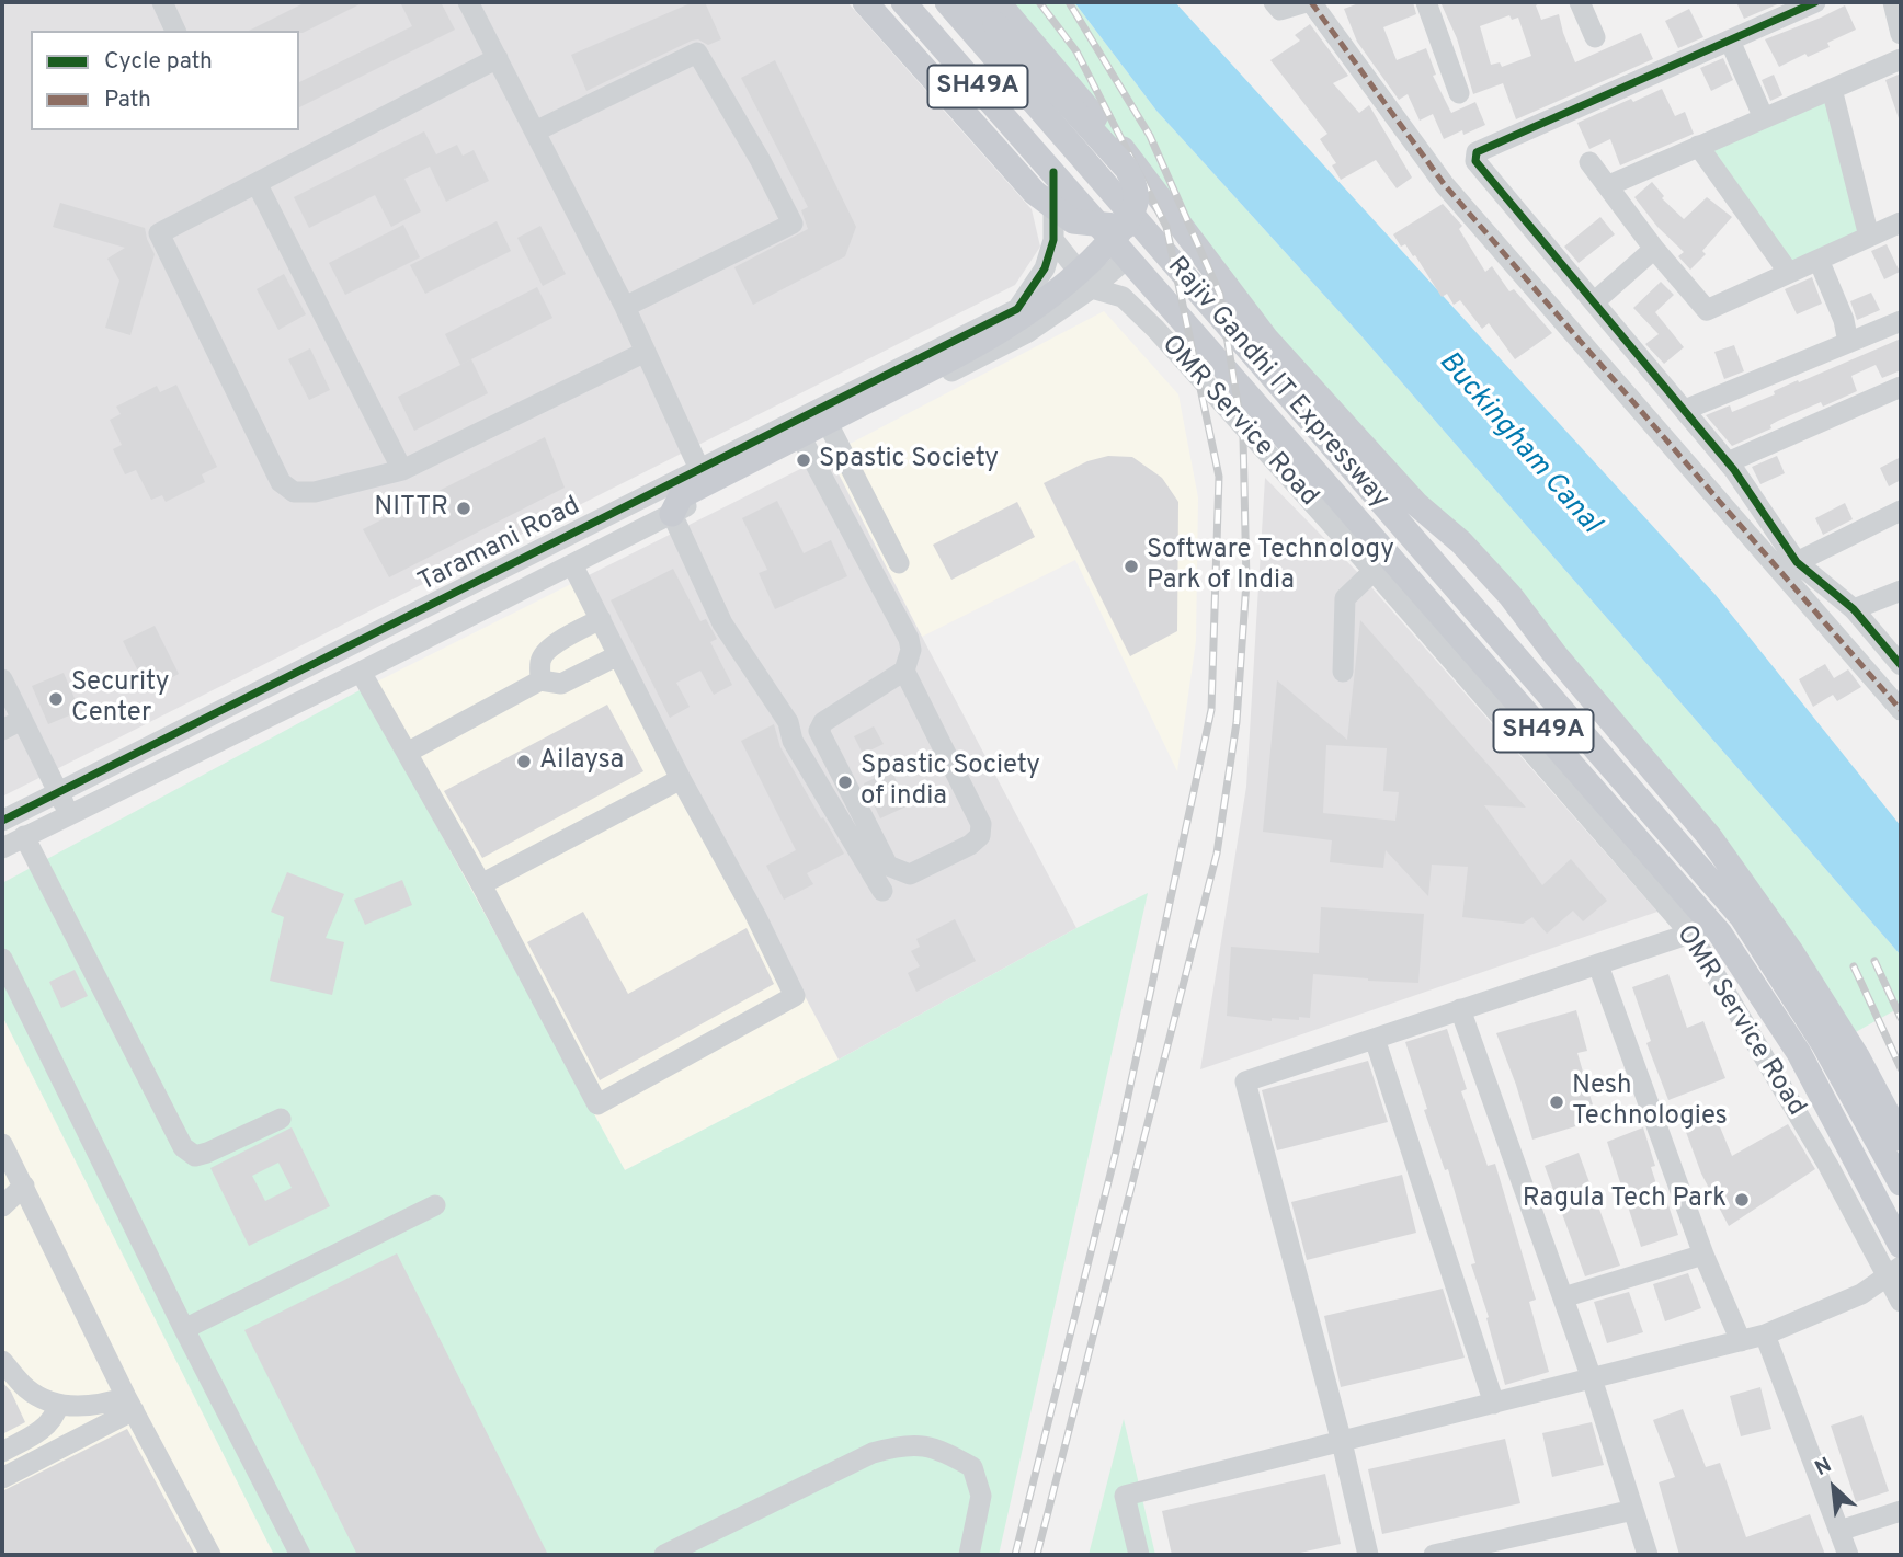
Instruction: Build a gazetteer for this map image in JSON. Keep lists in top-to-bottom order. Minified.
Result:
{"streets":{"main road":["SH49A","Rajiv Gandhi IT Expressway"],"street":["OMR Service Road","Taramani Road"]},"crossings":[["SH49A","Rajiv Gandhi IT Expressway"],["Rajiv Gandhi IT Expressway","OMR Service Road"],["Rajiv Gandhi IT Expressway","Taramani Road"],["OMR Service Road","Taramani Road"]],"water":["Buckingham Canal"],"places":["Spastic Society","NITTR","Software Technology Park of India","Security Center","Ailaysa","Spastic Society of india","Nesh Technologies","Ragula Tech Park"],"legend":["Cycle path","Path"],"north":"top left"}
